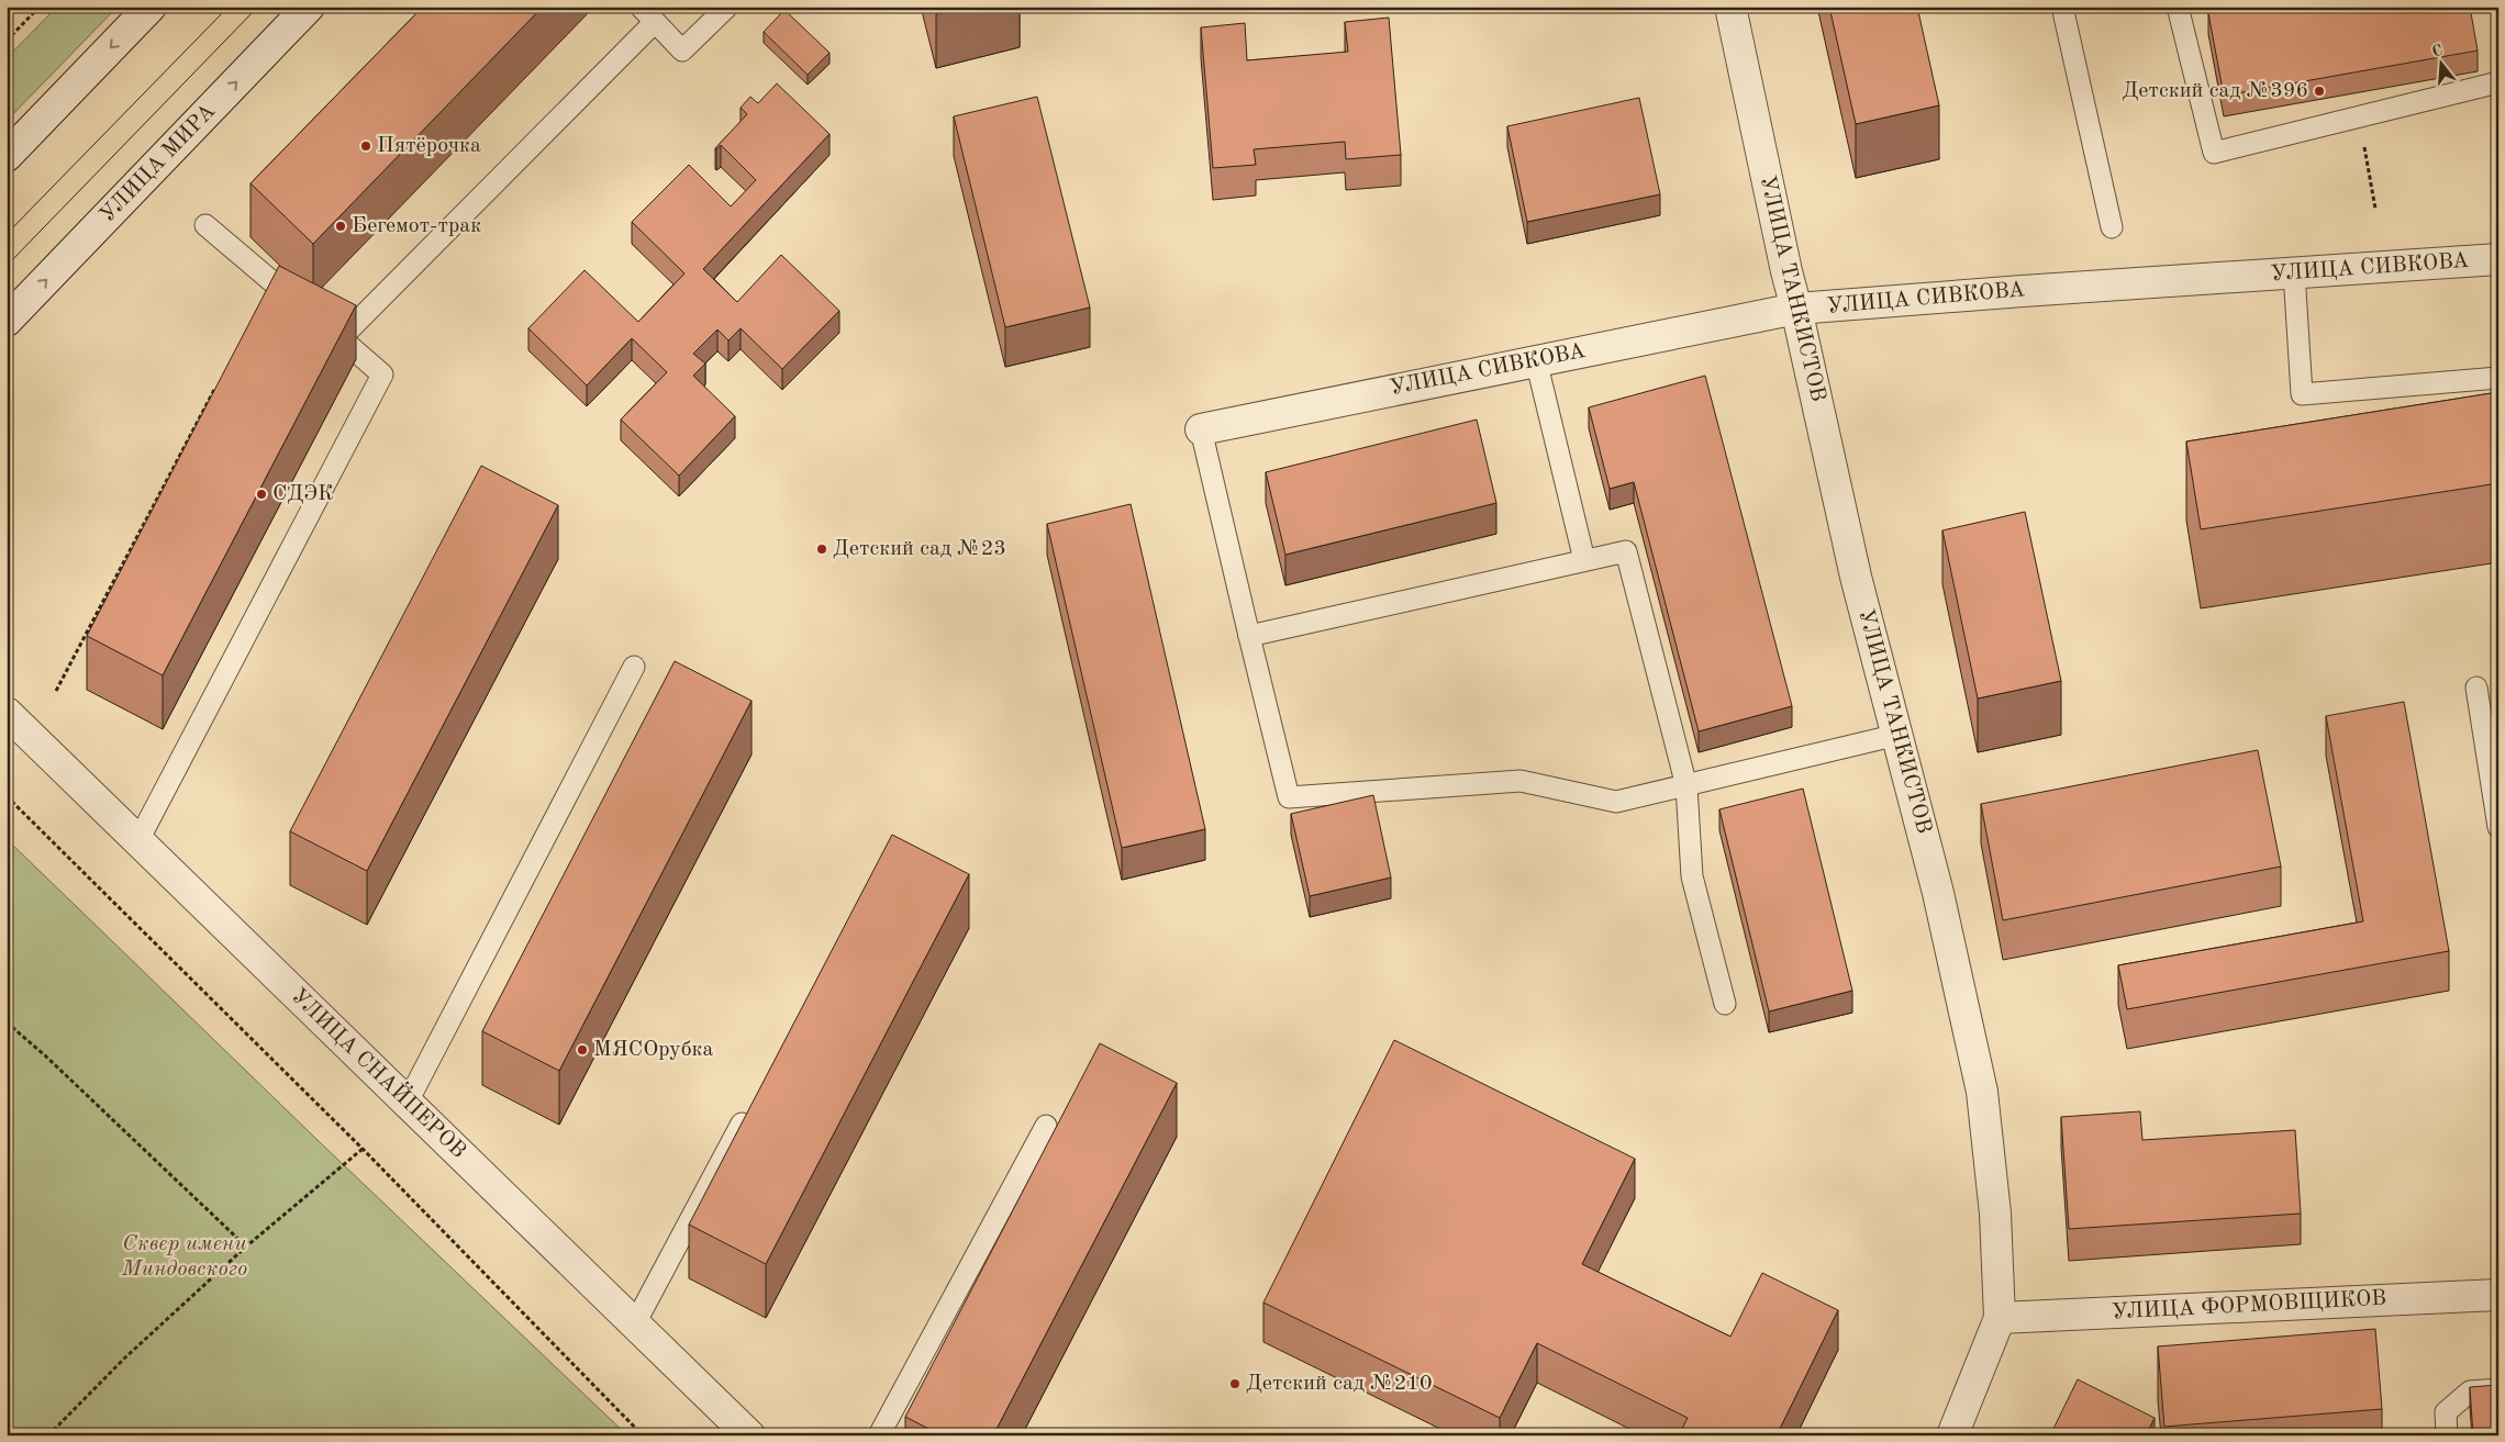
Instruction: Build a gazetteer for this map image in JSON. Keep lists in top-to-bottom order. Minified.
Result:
{"streets":{"street":["УЛИЦА МИРА","УЛИЦА СИВКОВА","УЛИЦА ТАНКИСТОВ","УЛИЦА СНАЙПЕРОВ","УЛИЦА ФОРМОВЩИКОВ"]},"crossings":[["УЛИЦА СИВКОВА","УЛИЦА ТАНКИСТОВ"],["УЛИЦА ТАНКИСТОВ","УЛИЦА ФОРМОВЩИКОВ"]],"parks":["Сквер имени Миндовского"],"places":["Детский сад №396","Пятёрочка","Бегемот-трак","СДЭК","Детский сад №23","МЯСОрубка","Детский сад №210"],"north":"top"}
